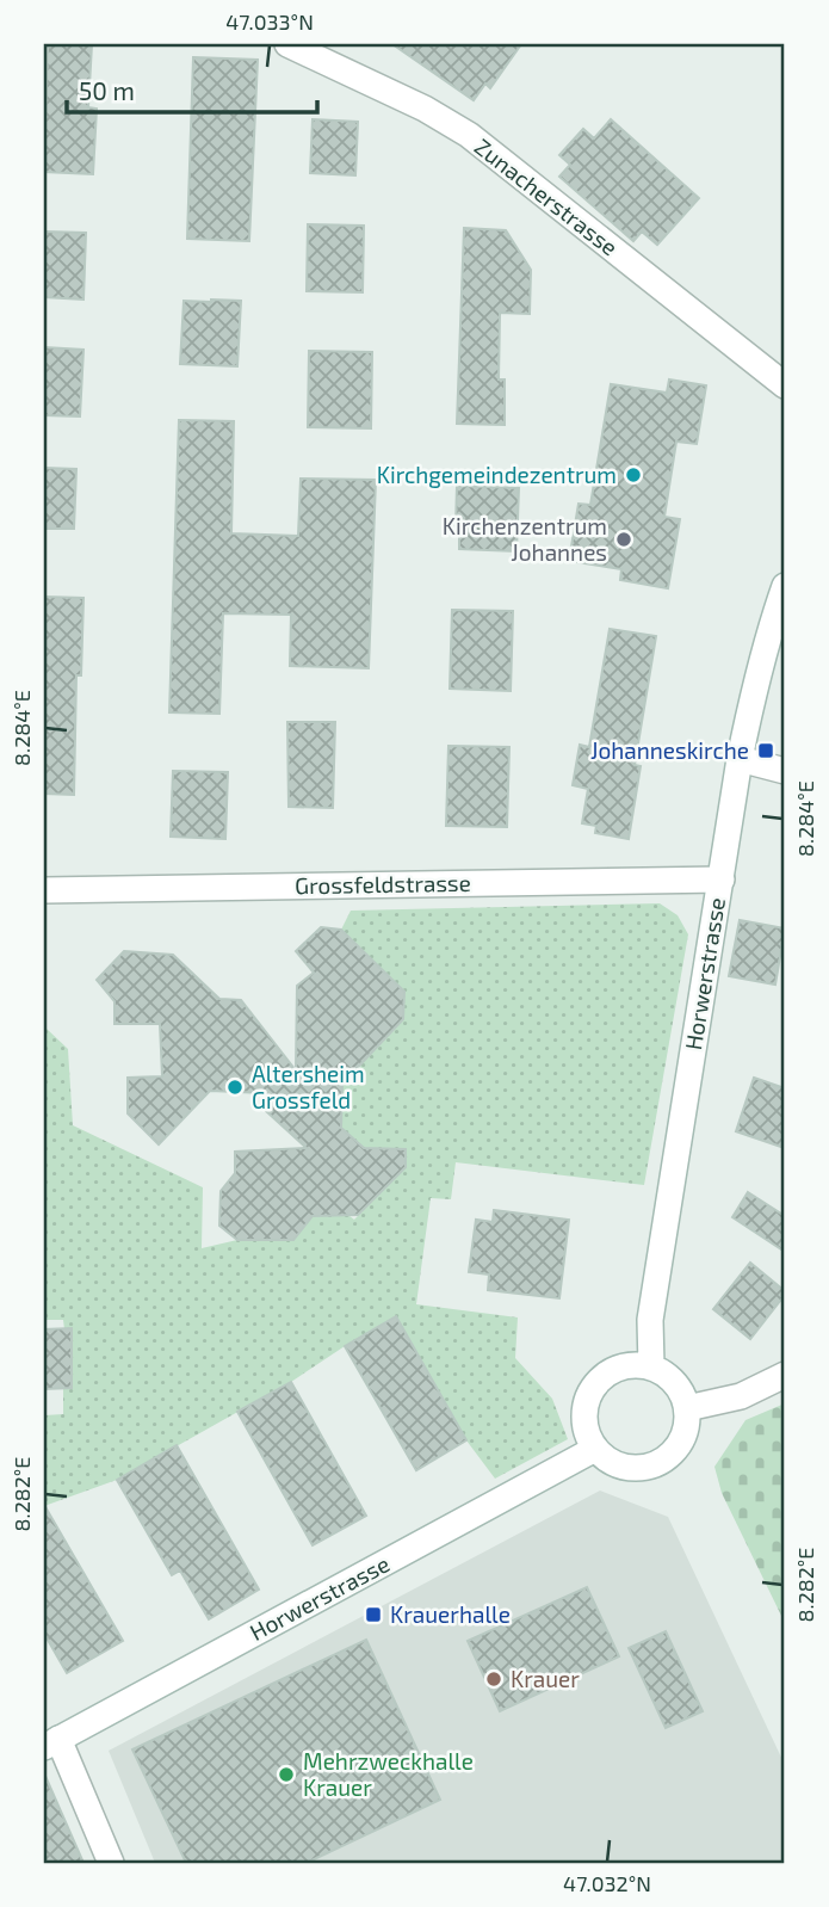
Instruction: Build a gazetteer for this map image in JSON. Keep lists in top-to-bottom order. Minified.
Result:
{"streets":{"street":["Zunacherstrasse","Grossfeldstrasse","Horwerstrasse"]},"crossings":[["Grossfeldstrasse","Horwerstrasse"]],"places":{"other":["Kirchgemeindezentrum","Kirchenzentrum Johannes","Altersheim Grossfeld","Krauer","Mehrzweckhalle Krauer"],"transit":["Johanneskirche","Krauerhalle"]},"scale_bar":"50 m","coordinates":["47.033°N","8.284°E","8.282°E","47.032°N"]}
